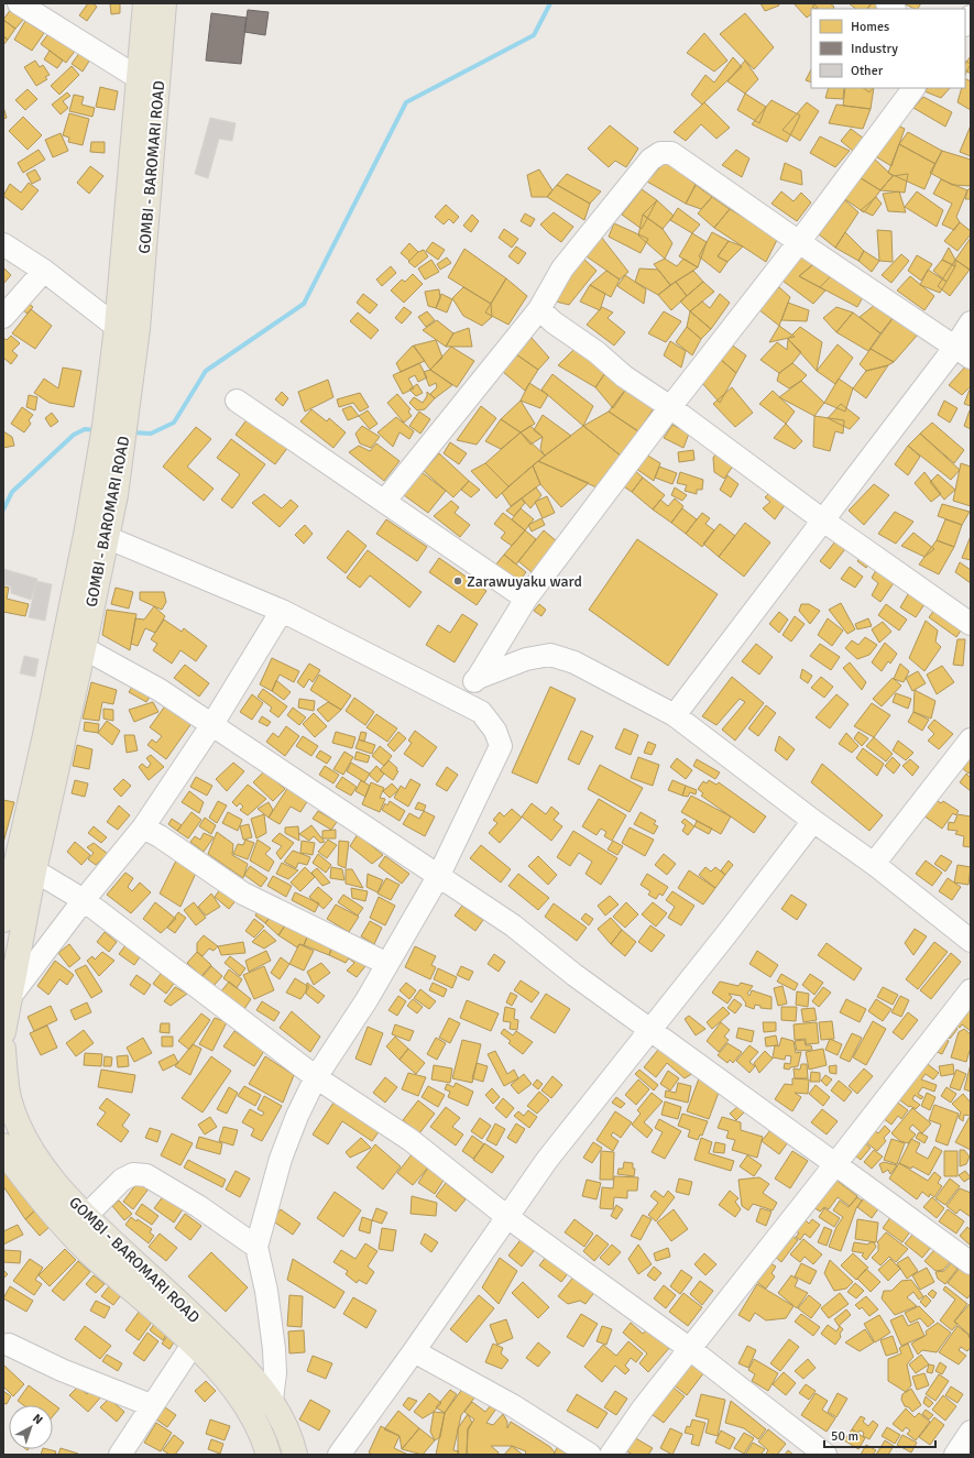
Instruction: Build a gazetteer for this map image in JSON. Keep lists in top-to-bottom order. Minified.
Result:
{"streets":{"main road":["GOMBI - BAROMARI ROAD"]},"places":["Zarawuyaku ward"],"legend":["Homes","Industry","Other"],"scale_bar":"50 m","north":"top right"}
